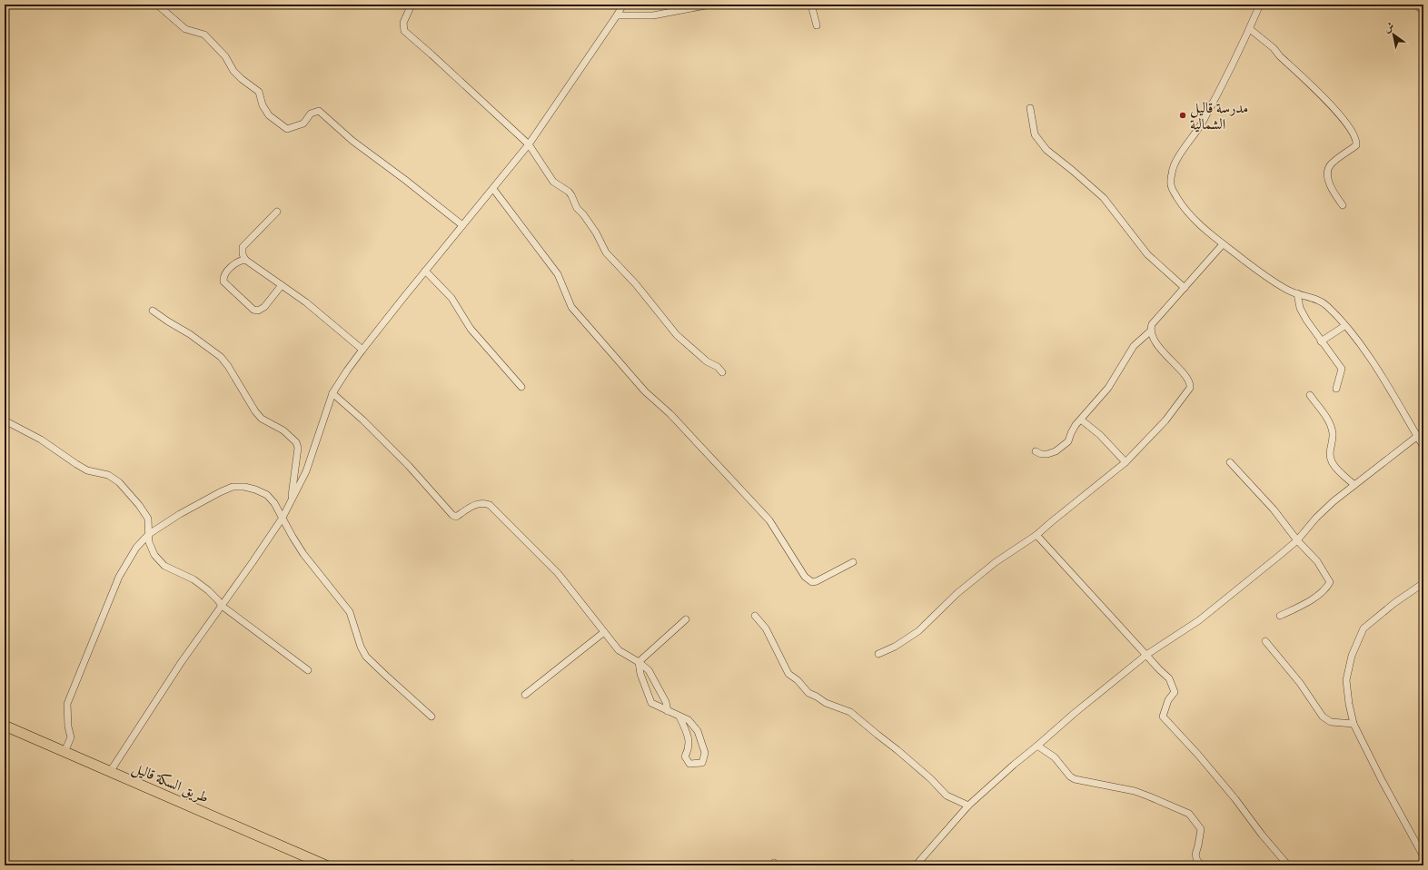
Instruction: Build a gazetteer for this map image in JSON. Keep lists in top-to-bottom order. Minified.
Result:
{"streets":{"main road":["طريق السكة قاليل"]},"places":["مدرسة قاليل الشمالية"],"north":"top left"}
